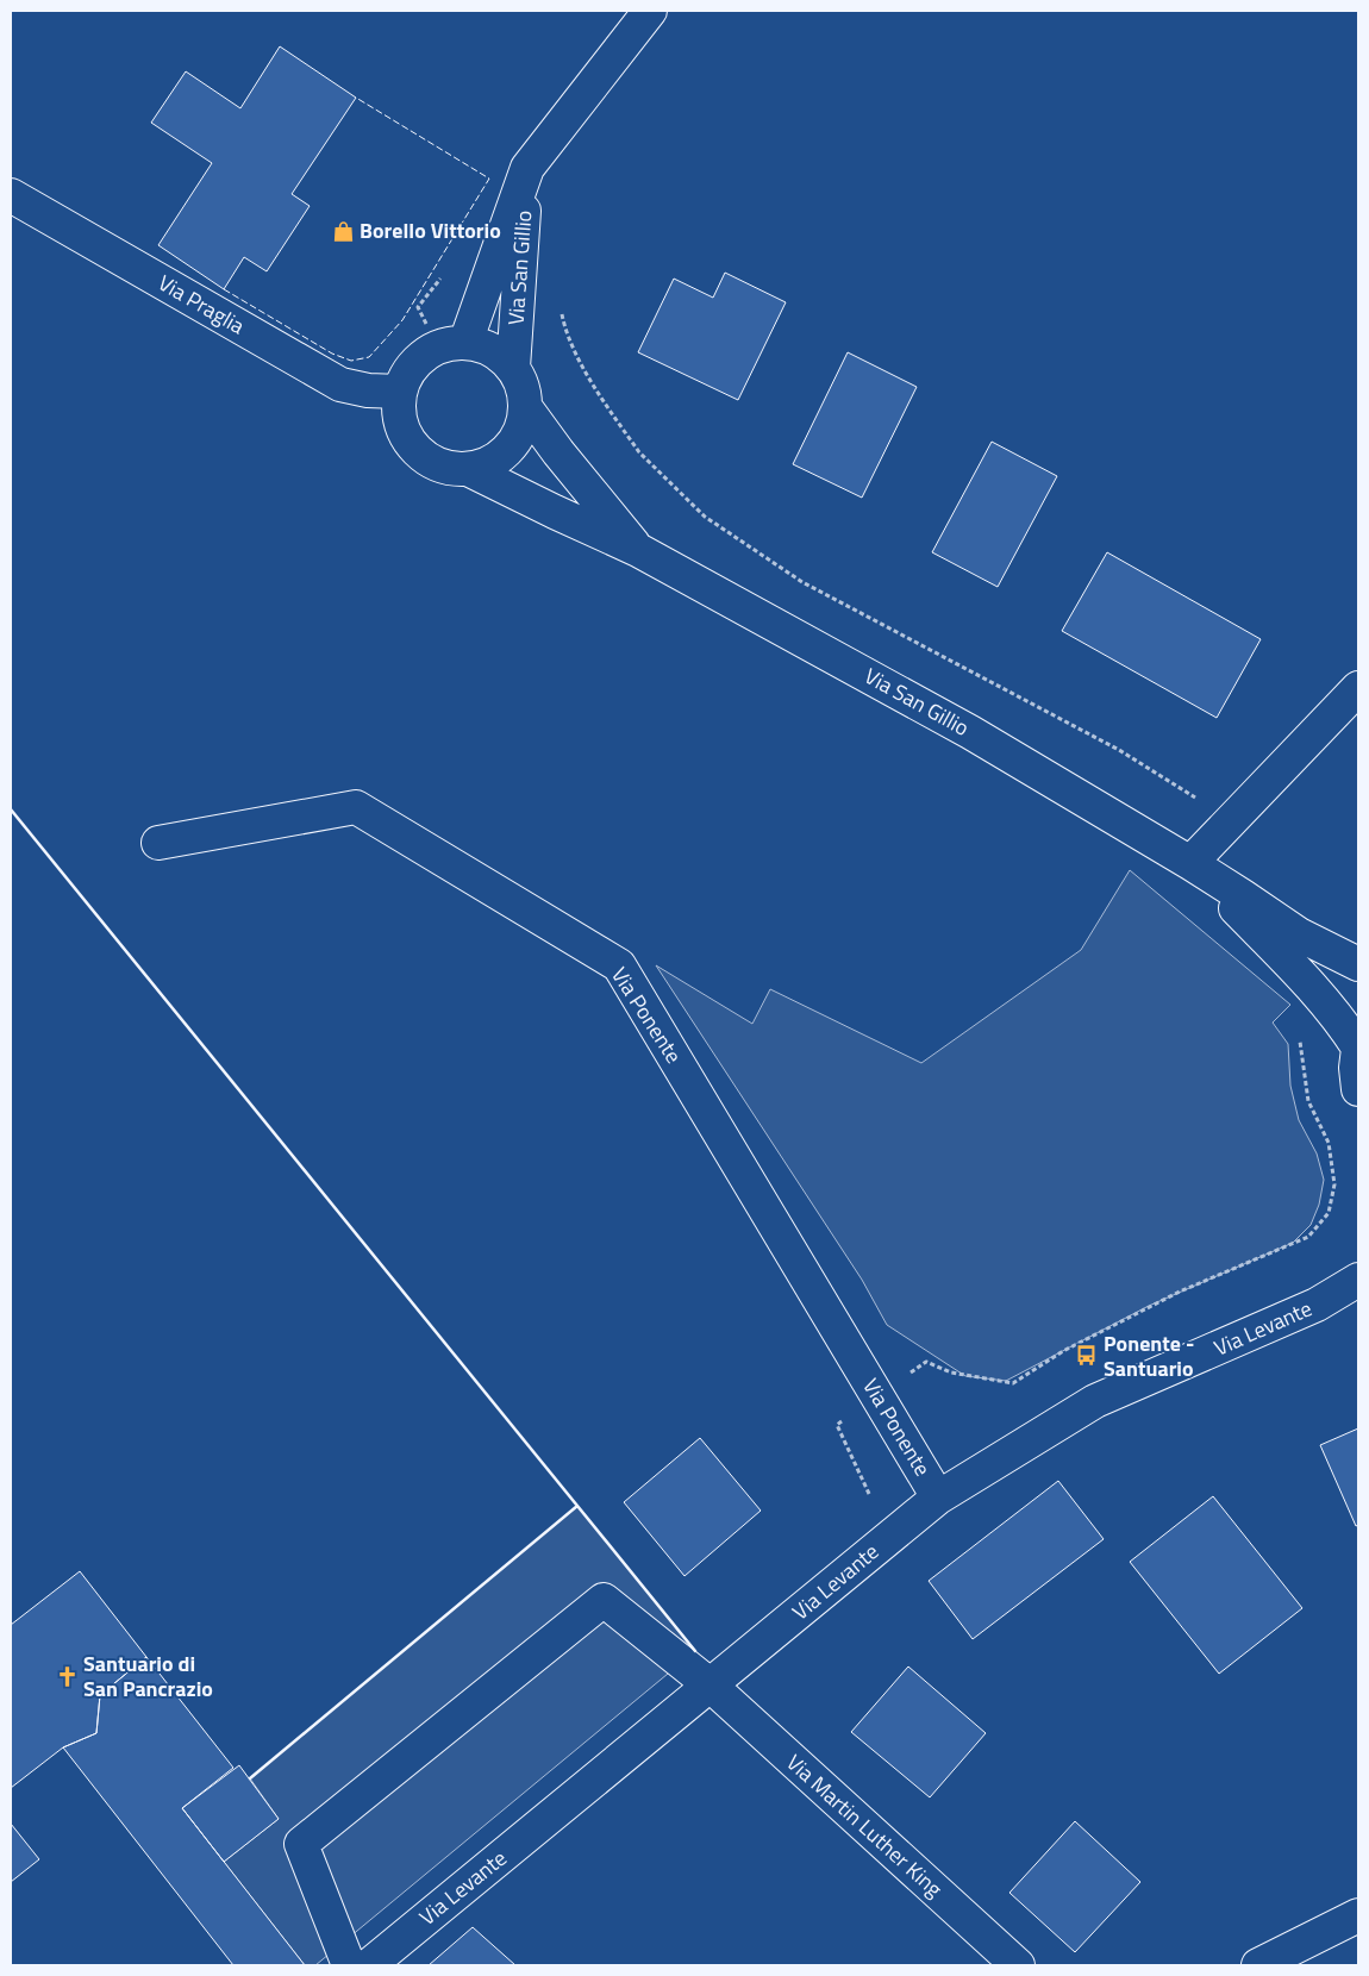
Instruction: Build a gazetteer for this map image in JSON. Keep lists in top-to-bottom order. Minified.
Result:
{"streets":{"street":["Via San Gillio","Via Praglia","Via Ponente","Via Levante","Via Martin Luther King"]},"crossings":[["Via San Gillio","Via Praglia"],["Via Ponente","Via Levante"],["Via Levante","Via Martin Luther King"]],"places":{"shop":["Borello Vittorio"],"bus stop":["Ponente - Santuario"],"church":["Santuario di San Pancrazio"]}}
